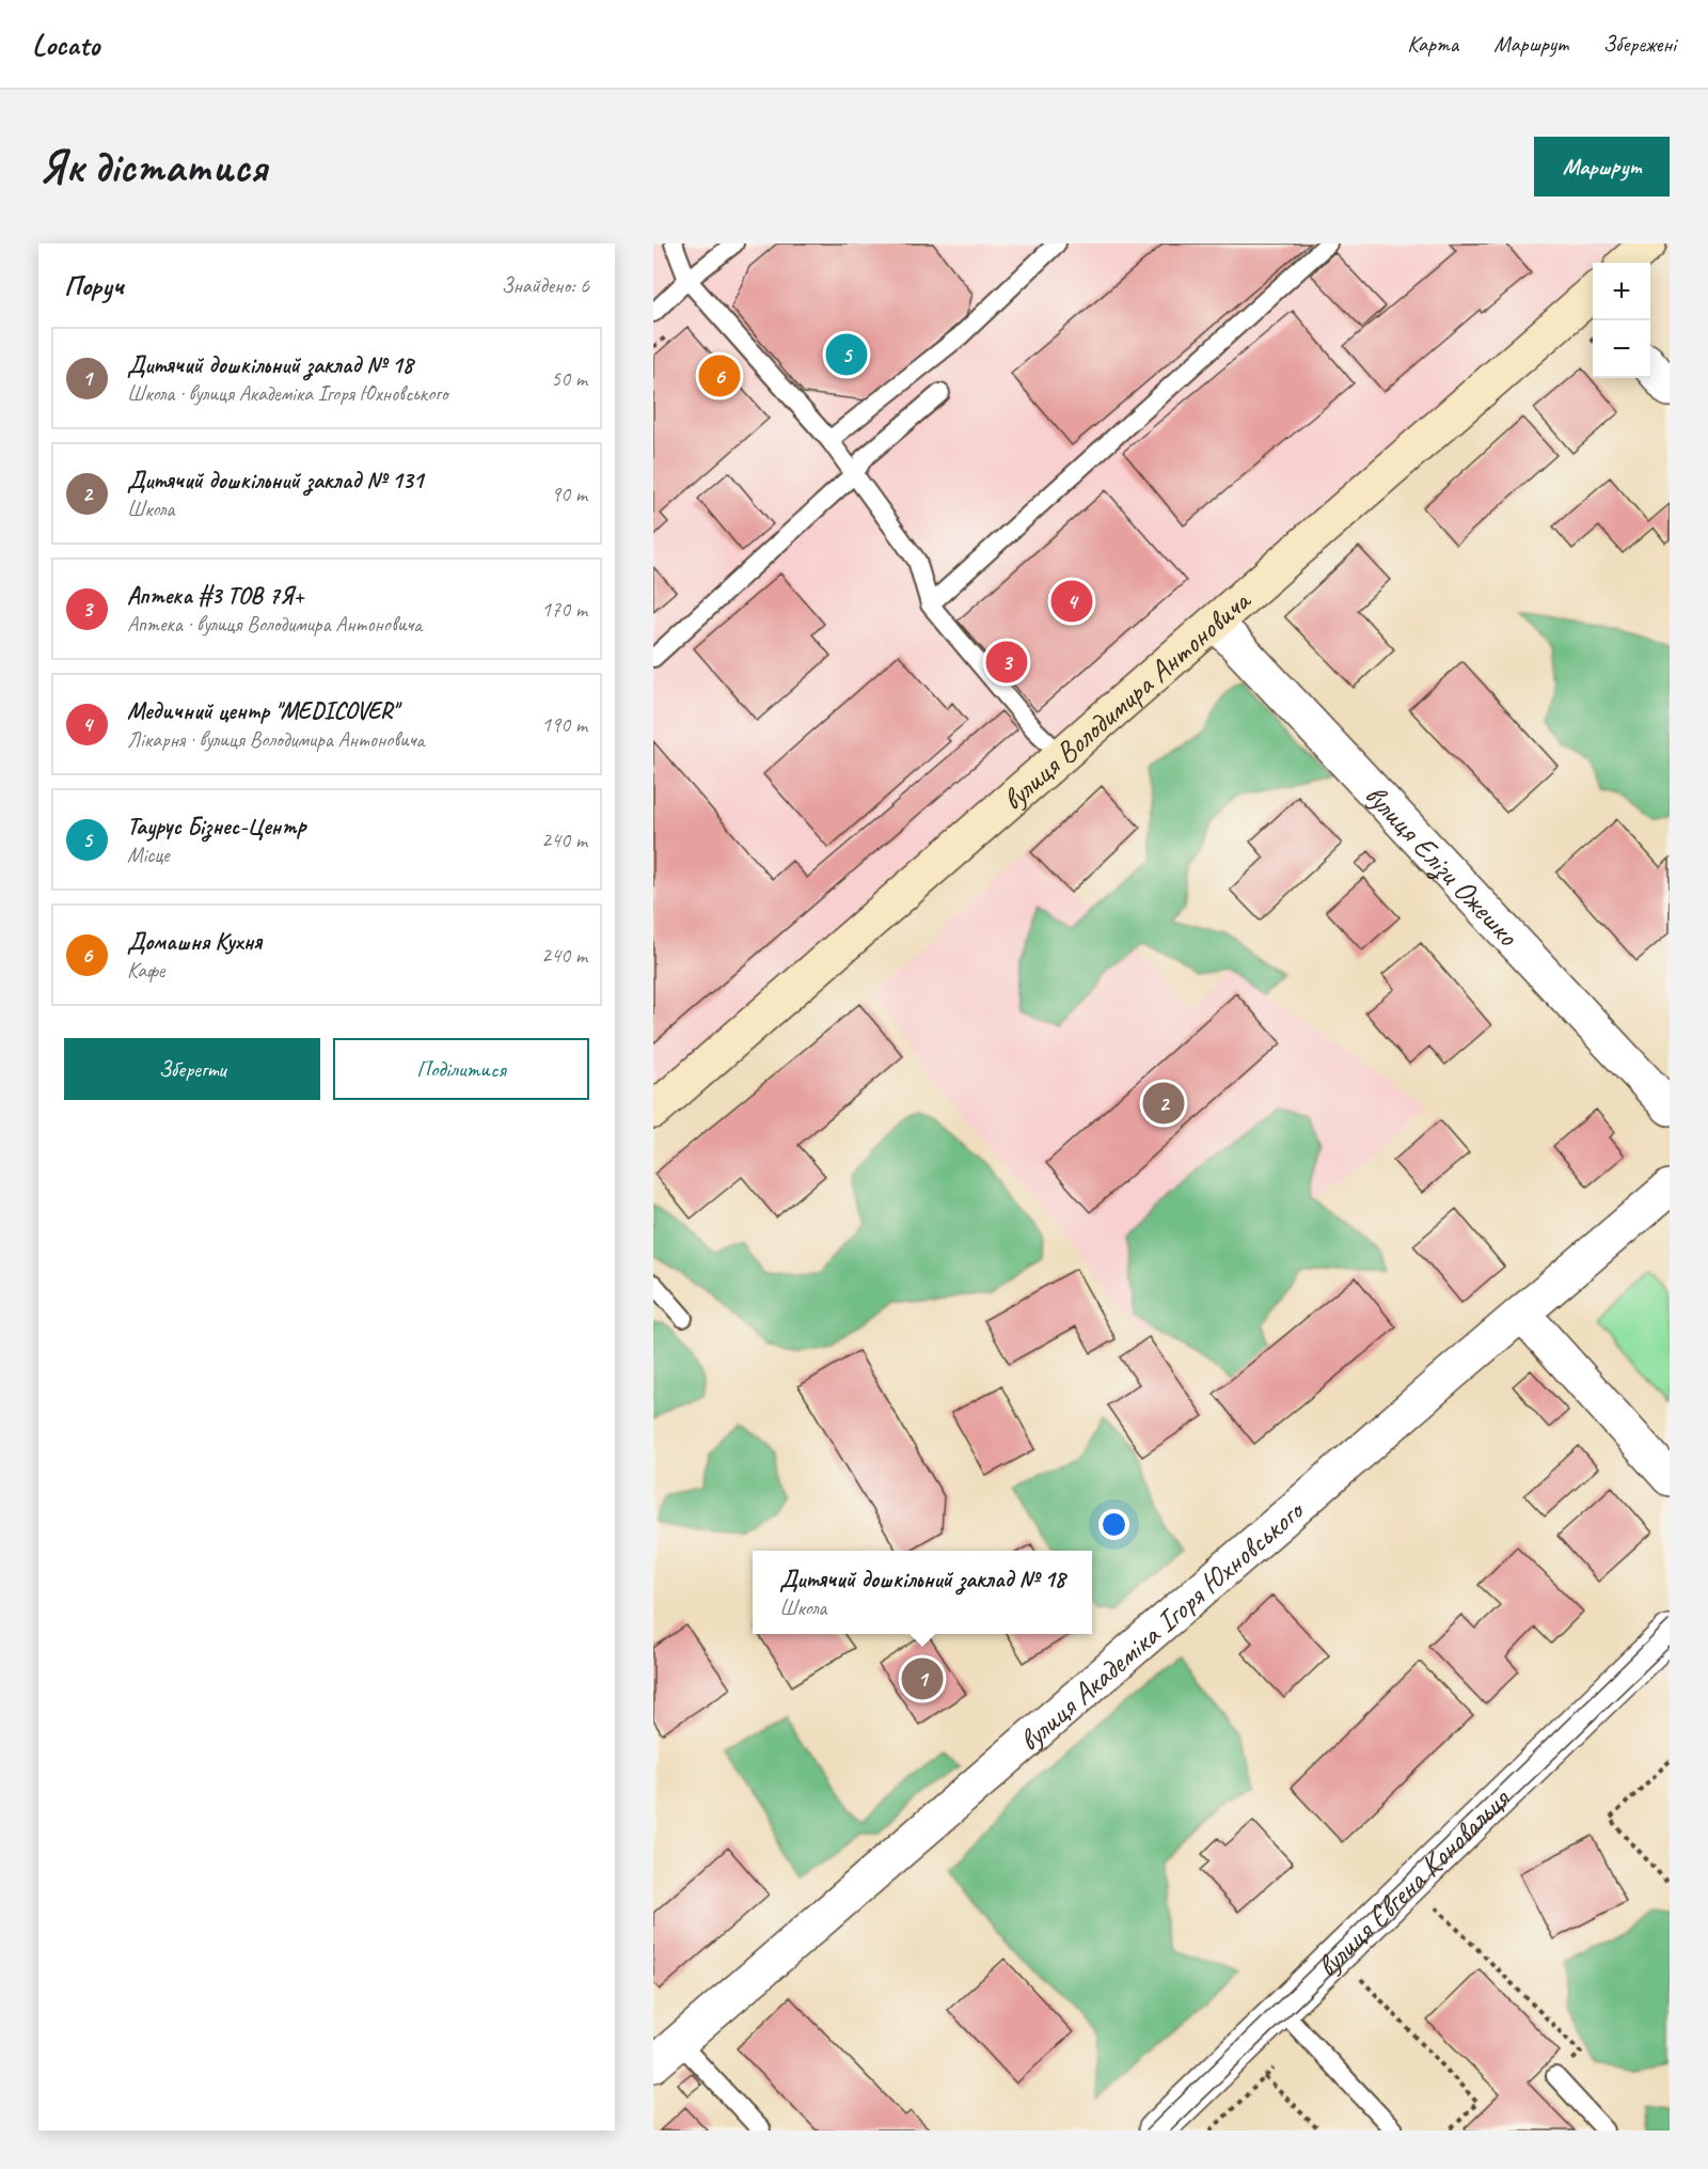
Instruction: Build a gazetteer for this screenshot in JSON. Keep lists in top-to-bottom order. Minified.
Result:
{"streets":{"main road":["вулиця Володимира Антоновича"],"street":["вулиця Елізи Ожешко","вулиця Академіка Ігоря Юхновського","вулиця Євгена Коновальця"]},"crossings":[["вулиця Володимира Антоновича","вулиця Елізи Ожешко"]],"page":{"header":"Locato","nav":["Карта","Маршрут","Збережені"],"buttons":["Маршрут",["Зберегти","Поділитися"]],"title":"Як дістатися","heading":["Поруч","Знайдено: 6"],"map_buttons":["+","−"],"list":[{"mark":"1","name":"Дитячий дошкільний заклад № 18","note":"Школа · вулиця Академіка Ігоря Юхновського","value":"50 m"},{"mark":"2","name":"Дитячий дошкільний заклад № 131","note":"Школа","value":"90 m"},{"mark":"3","name":"Аптека #3 ТОВ 7Я+","note":"Аптека · вулиця Володимира Антоновича","value":"170 m"},{"mark":"4","name":"Медичний центр \"MEDICOVER\"","note":"Лікарня · вулиця Володимира Антоновича","value":"190 m"},{"mark":"5","name":"Таурус Бізнес-Центр","note":"Місце","value":"240 m"},{"mark":"6","name":"Домашня Кухня","note":"Кафе","value":"240 m"}],"pins":["5","6","4","3","2","1"],"popup":["Дитячий дошкільний заклад № 18","Школа"]}}
